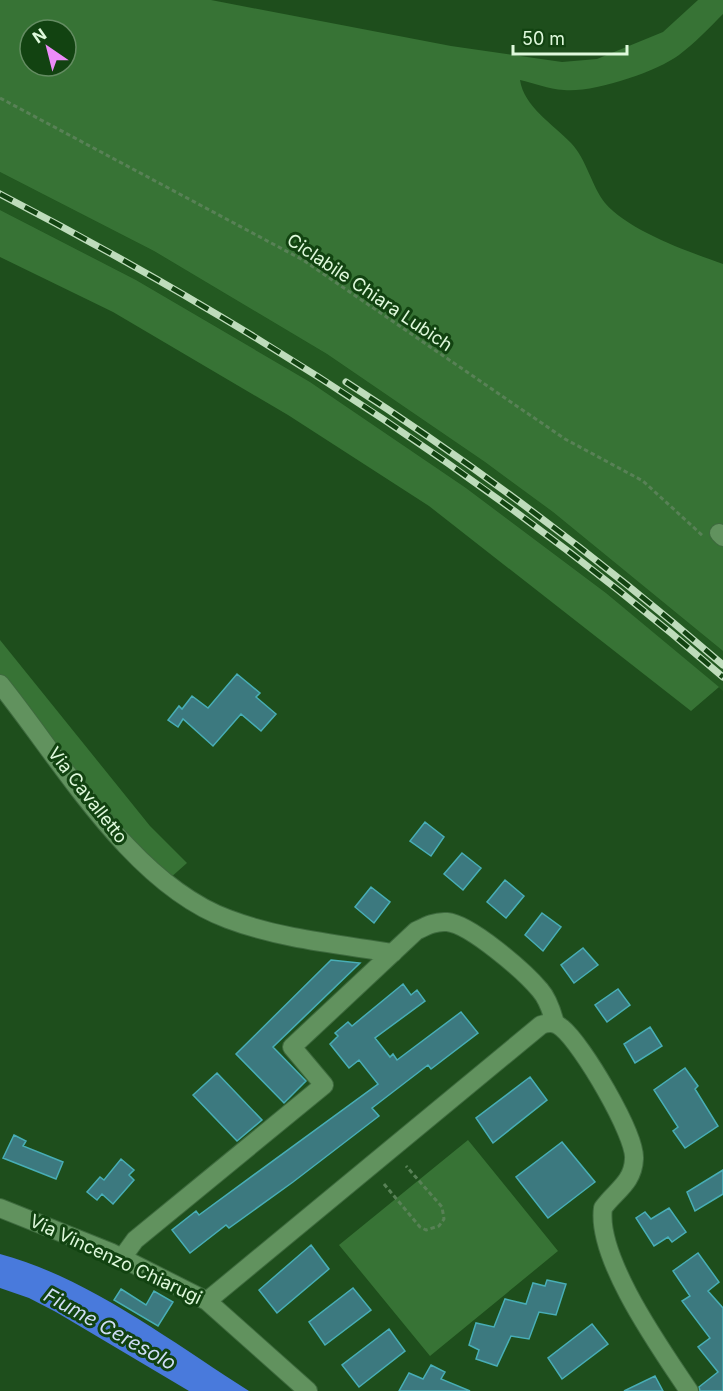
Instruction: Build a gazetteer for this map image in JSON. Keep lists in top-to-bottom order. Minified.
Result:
{"streets":{"street":["Via Cavalletto","Via Vincenzo Chiarugi"],"path":["Ciclabile Chiara Lubich"]},"water":["Fiume Ceresolo"],"scale_bar":"50 m","north":"top left"}
